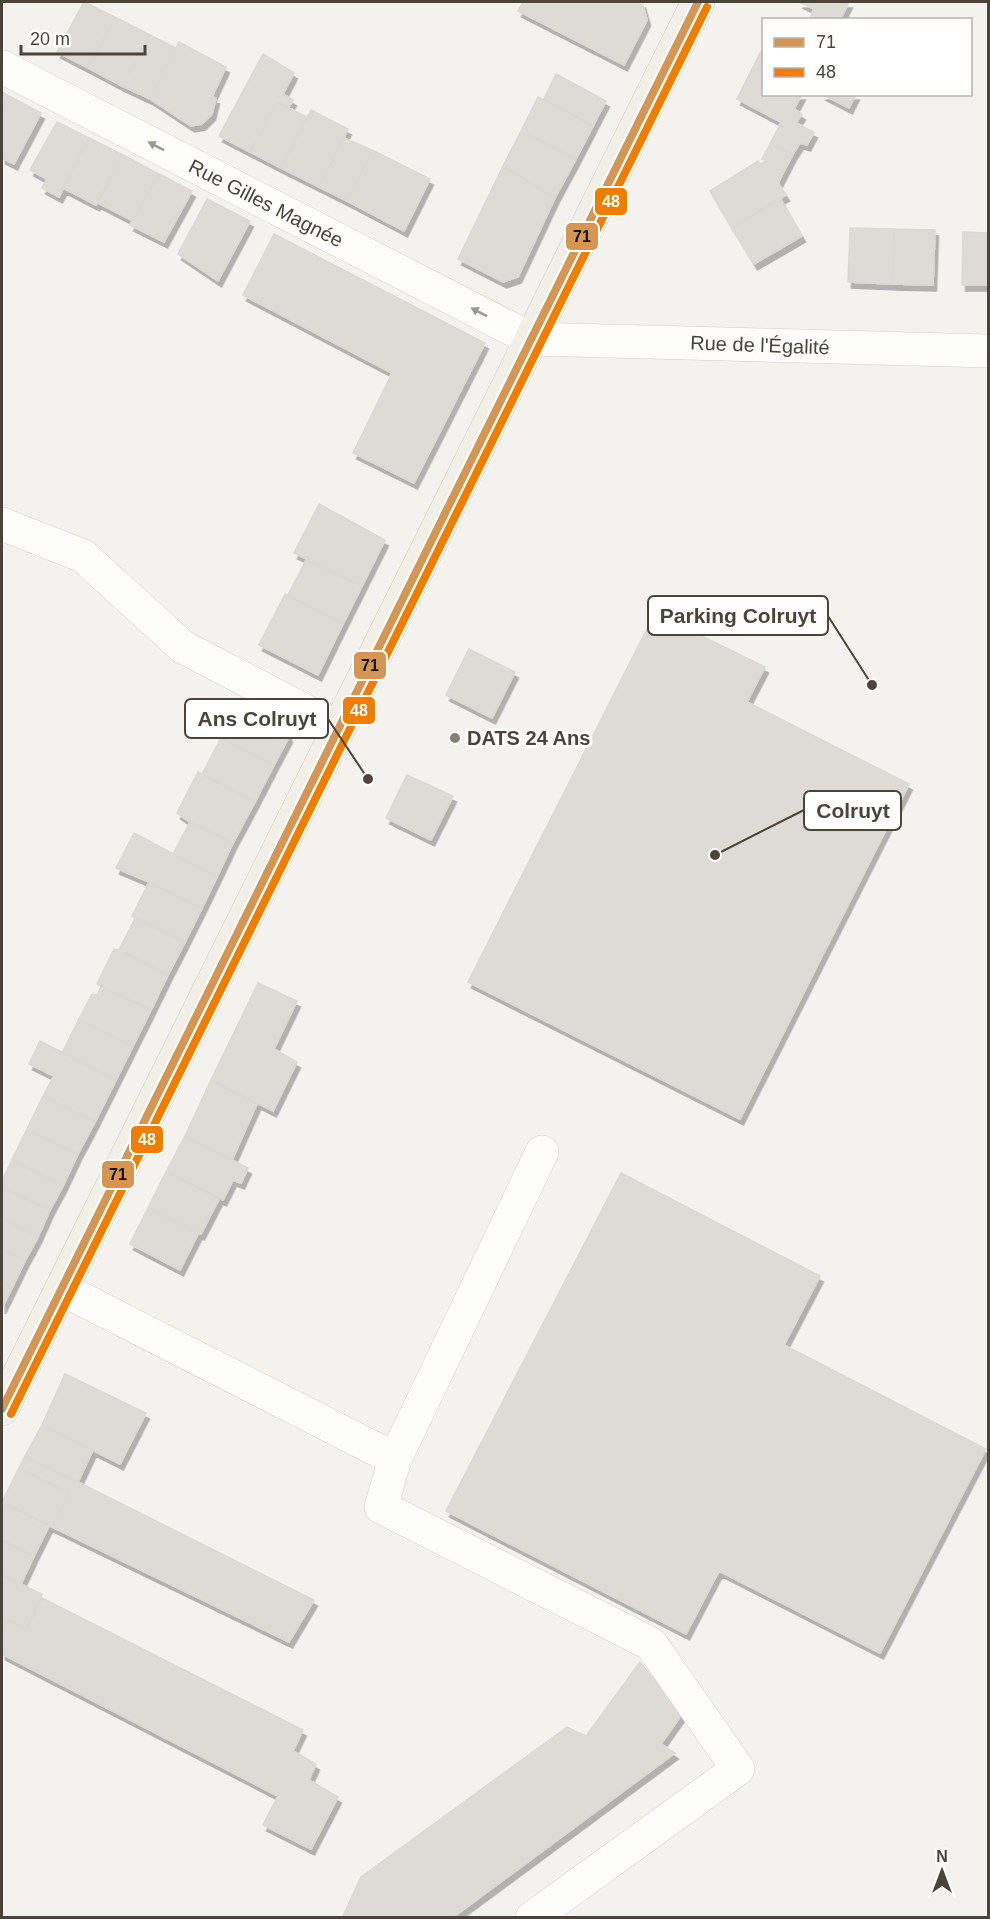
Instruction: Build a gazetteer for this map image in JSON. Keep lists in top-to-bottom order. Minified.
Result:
{"streets":{"street":["Rue Gilles Magnée","Rue de l'Égalité"]},"crossings":[["Rue Gilles Magnée","Rue de l'Égalité"]],"one_way":["Rue Gilles Magnée"],"places":["Parking Colruyt","DATS 24 Ans","Ans Colruyt","Colruyt"],"lines":["transit line 71","transit line 48"],"legend":["71","48"],"scale_bar":"20 m","north":"top"}
